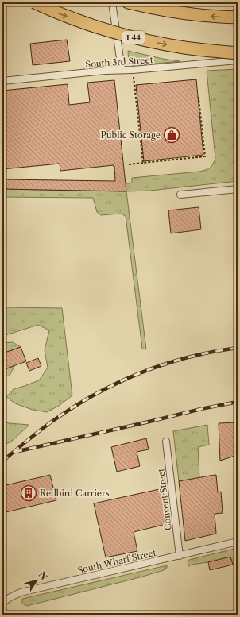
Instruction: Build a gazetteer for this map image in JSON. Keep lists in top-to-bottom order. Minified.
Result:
{"streets":{"highway":["I 44"],"street":["South 3rd Street","Convent Street","South Wharf Street"]},"crossings":[["Convent Street","South Wharf Street"]],"places":{"shop":["Public Storage"],"building":["Redbird Carriers"]},"north":"top right"}
